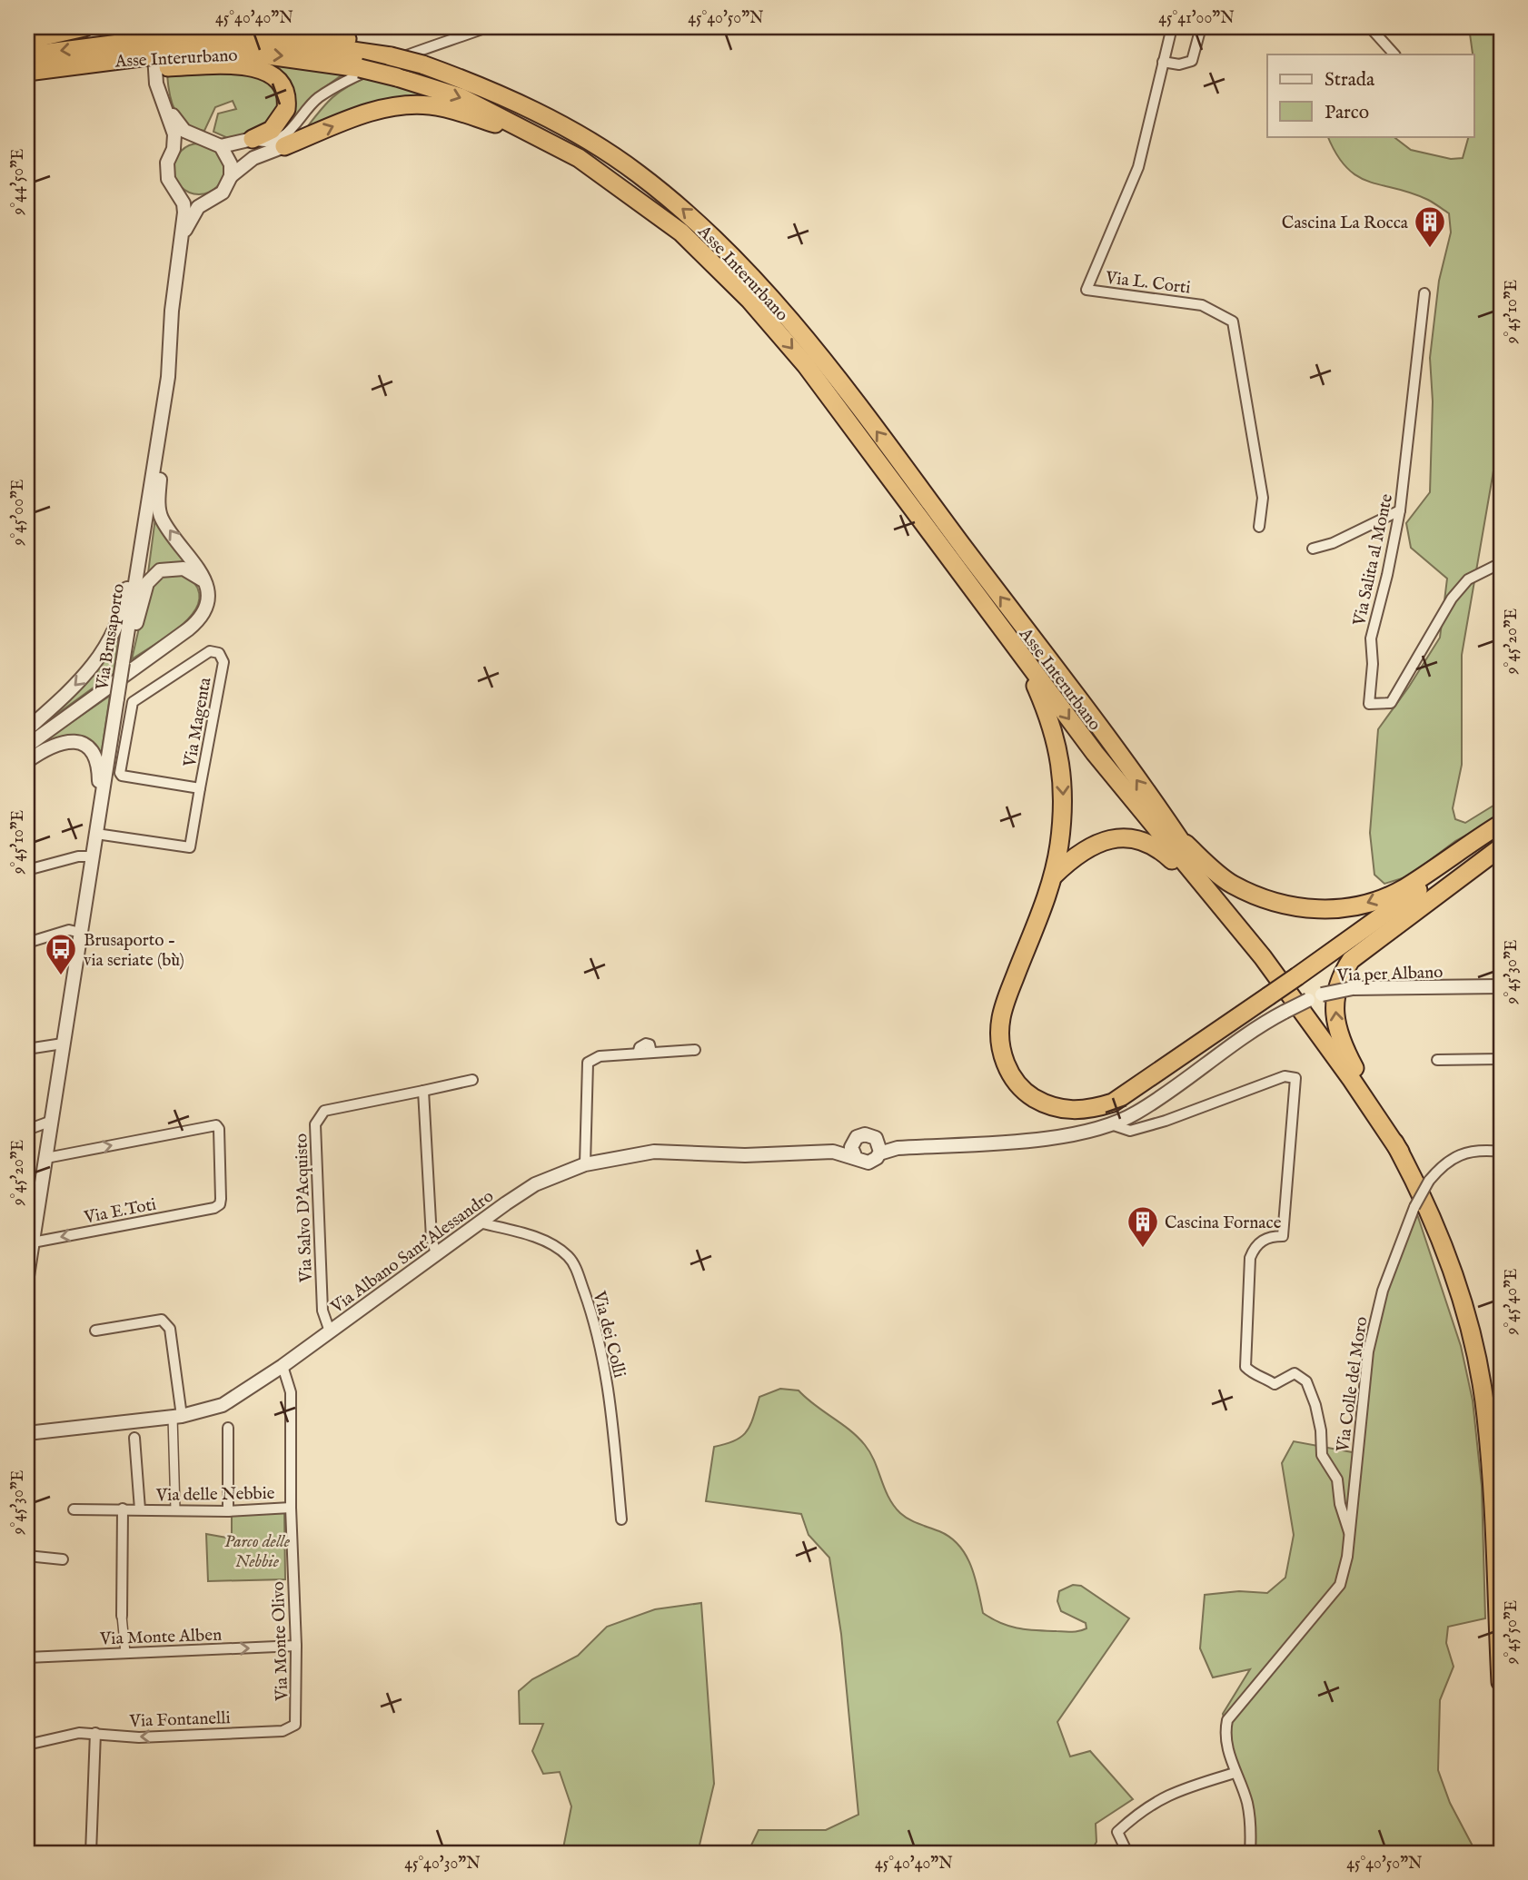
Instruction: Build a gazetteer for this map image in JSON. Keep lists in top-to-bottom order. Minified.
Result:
{"streets":{"highway":["Asse Interurbano"],"street":["Via L. Corti","Via Salita al Monte","Via Brusaporto","Via Magenta","Via per Albano","Via Salvo D'Acquisto","Via E.Toti","Via Albano Sant'Alessandro","Via dei Colli","Via Colle del Moro","Via delle Nebbie","Via Monte Alben","Via Monte Olivo","Via Fontanelli"]},"crossings":[["Asse Interurbano","Via Brusaporto"],["Via Brusaporto","Via Magenta"],["Via Brusaporto","Via E.Toti"],["Via per Albano","Via Colle del Moro"],["Via Salvo D'Acquisto","Via Albano Sant'Alessandro"],["Via Albano Sant'Alessandro","Via dei Colli"],["Via Albano Sant'Alessandro","Via Monte Olivo"],["Via delle Nebbie","Via Monte Olivo"],["Via Monte Alben","Via Monte Olivo"],["Via Monte Olivo","Via Fontanelli"]],"one_way":["Via Monte Alben","Via Fontanelli"],"parks":["Parco delle Nebbie"],"places":{"building":["Cascina La Rocca","Cascina Fornace"],"bus stop":["Brusaporto - via seriate (bù)"]},"legend":["Strada","Parco"],"coordinates":["45°40'40\"N","45°40'50\"N","45°41'00\"N","9°44'50\"E","9°45'10\"E","9°45'00\"E","9°45'20\"E","9°45'30\"E","9°45'40\"E","9°45'50\"E","45°40'30\"N"]}
